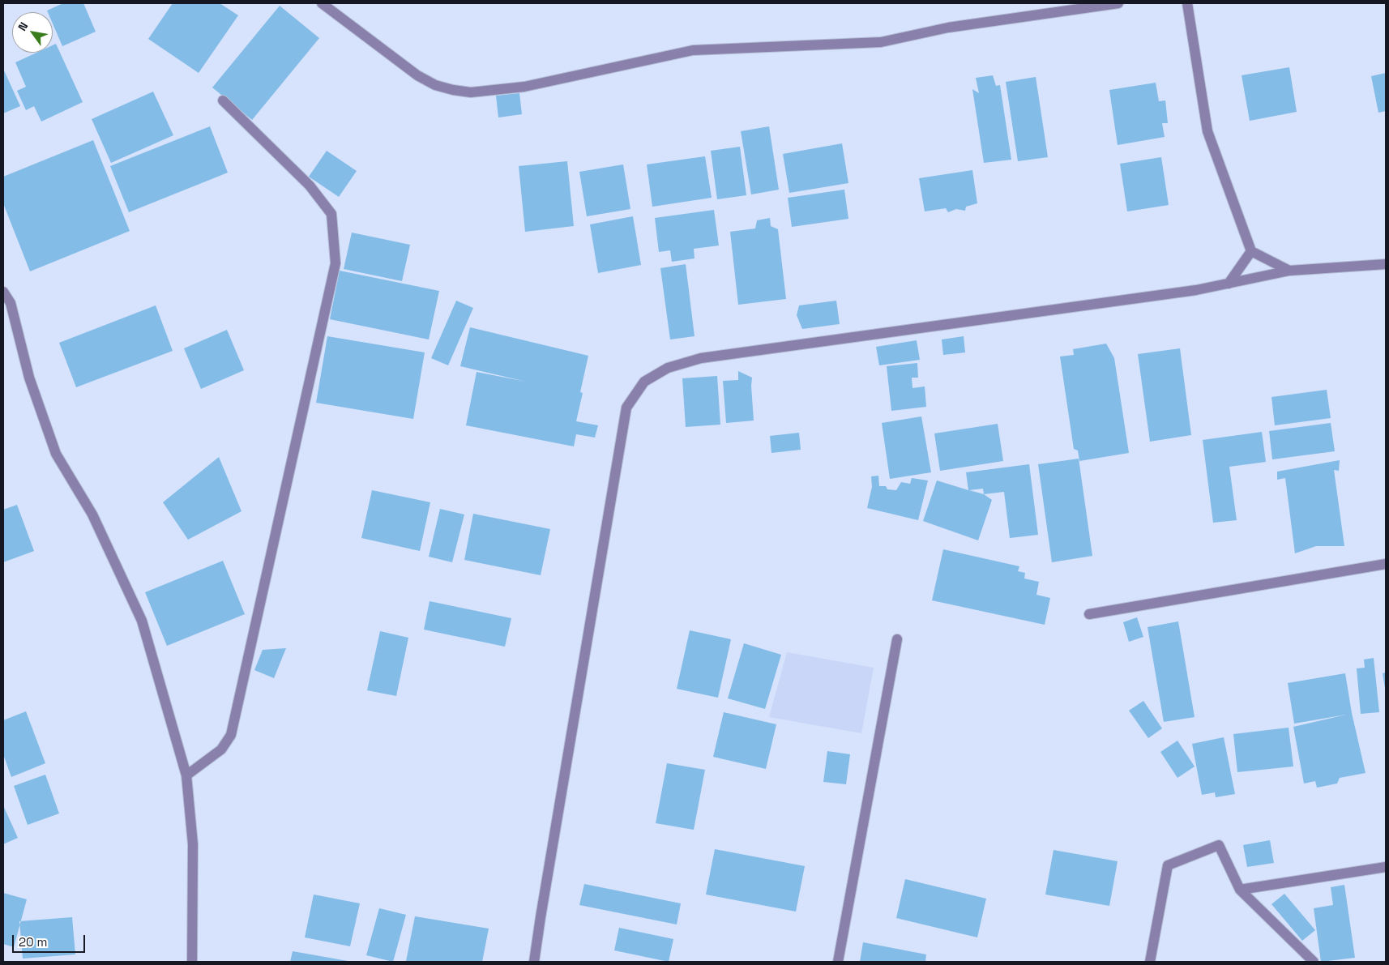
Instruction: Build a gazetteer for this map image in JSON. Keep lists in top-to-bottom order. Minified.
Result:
{"scale_bar":"20 m","north":"top left"}
